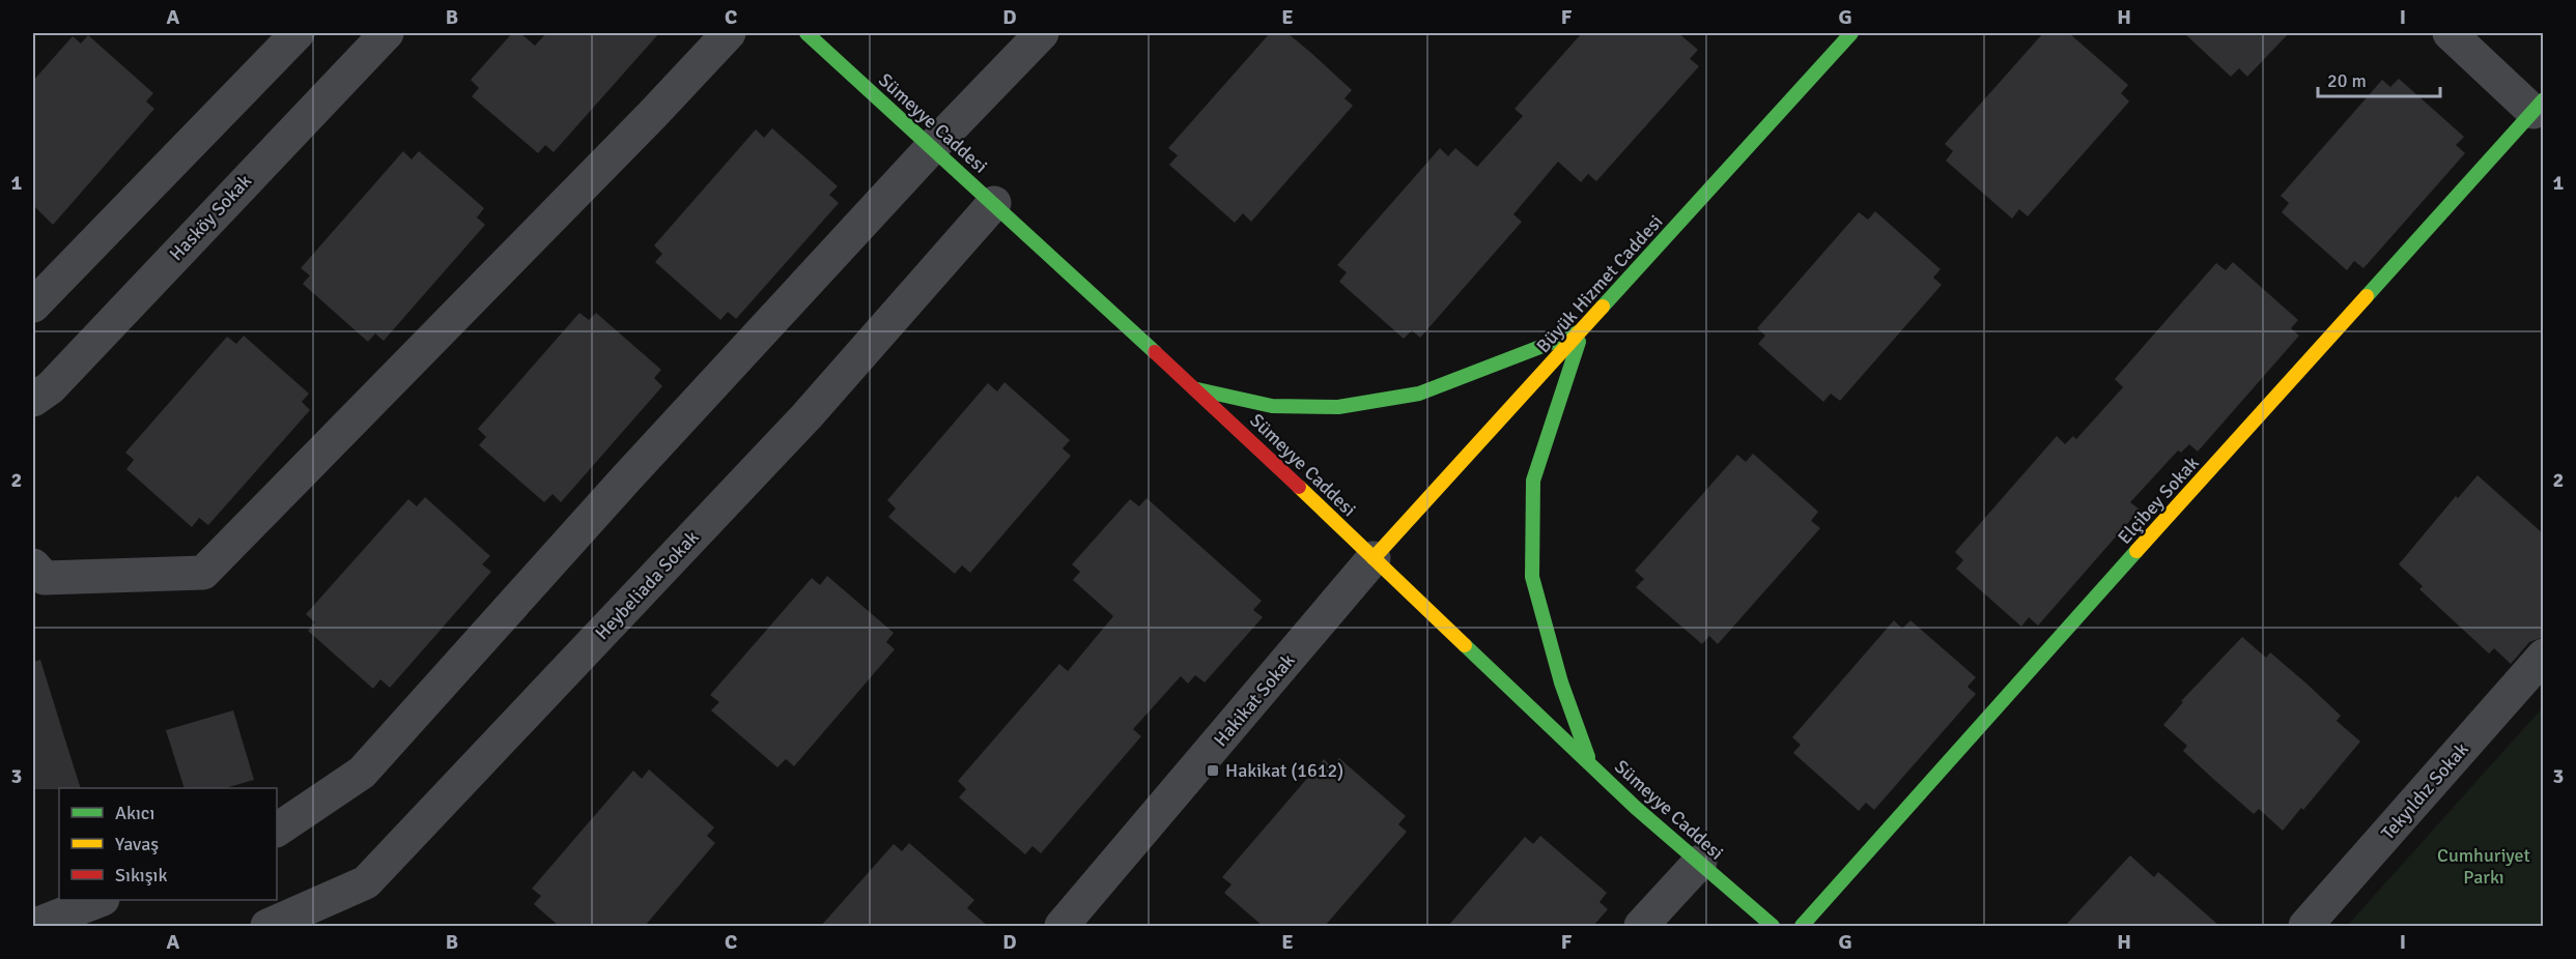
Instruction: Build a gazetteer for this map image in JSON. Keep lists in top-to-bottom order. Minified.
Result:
{"streets":{"street":["Sümeyye Caddesi","Hasköy Sokak","Büyük Hizmet Caddesi","Elçibey Sokak","Heybeliada Sokak","Hakikat Sokak","Tekyıldız Sokak"]},"crossings":[["Sümeyye Caddesi","Büyük Hizmet Caddesi"],["Sümeyye Caddesi","Heybeliada Sokak"],["Sümeyye Caddesi","Hakikat Sokak"],["Büyük Hizmet Caddesi","Hakikat Sokak"]],"parks":["Cumhuriyet Parkı"],"places":{"transit":["Hakikat (1612)"]},"legend":["Akıcı","Yavaş","Sıkışık"],"scale_bar":"20 m","grid":{"columns":["A","B","C","D","E","F","G","H","I"],"rows":["1","2","3"]}}
